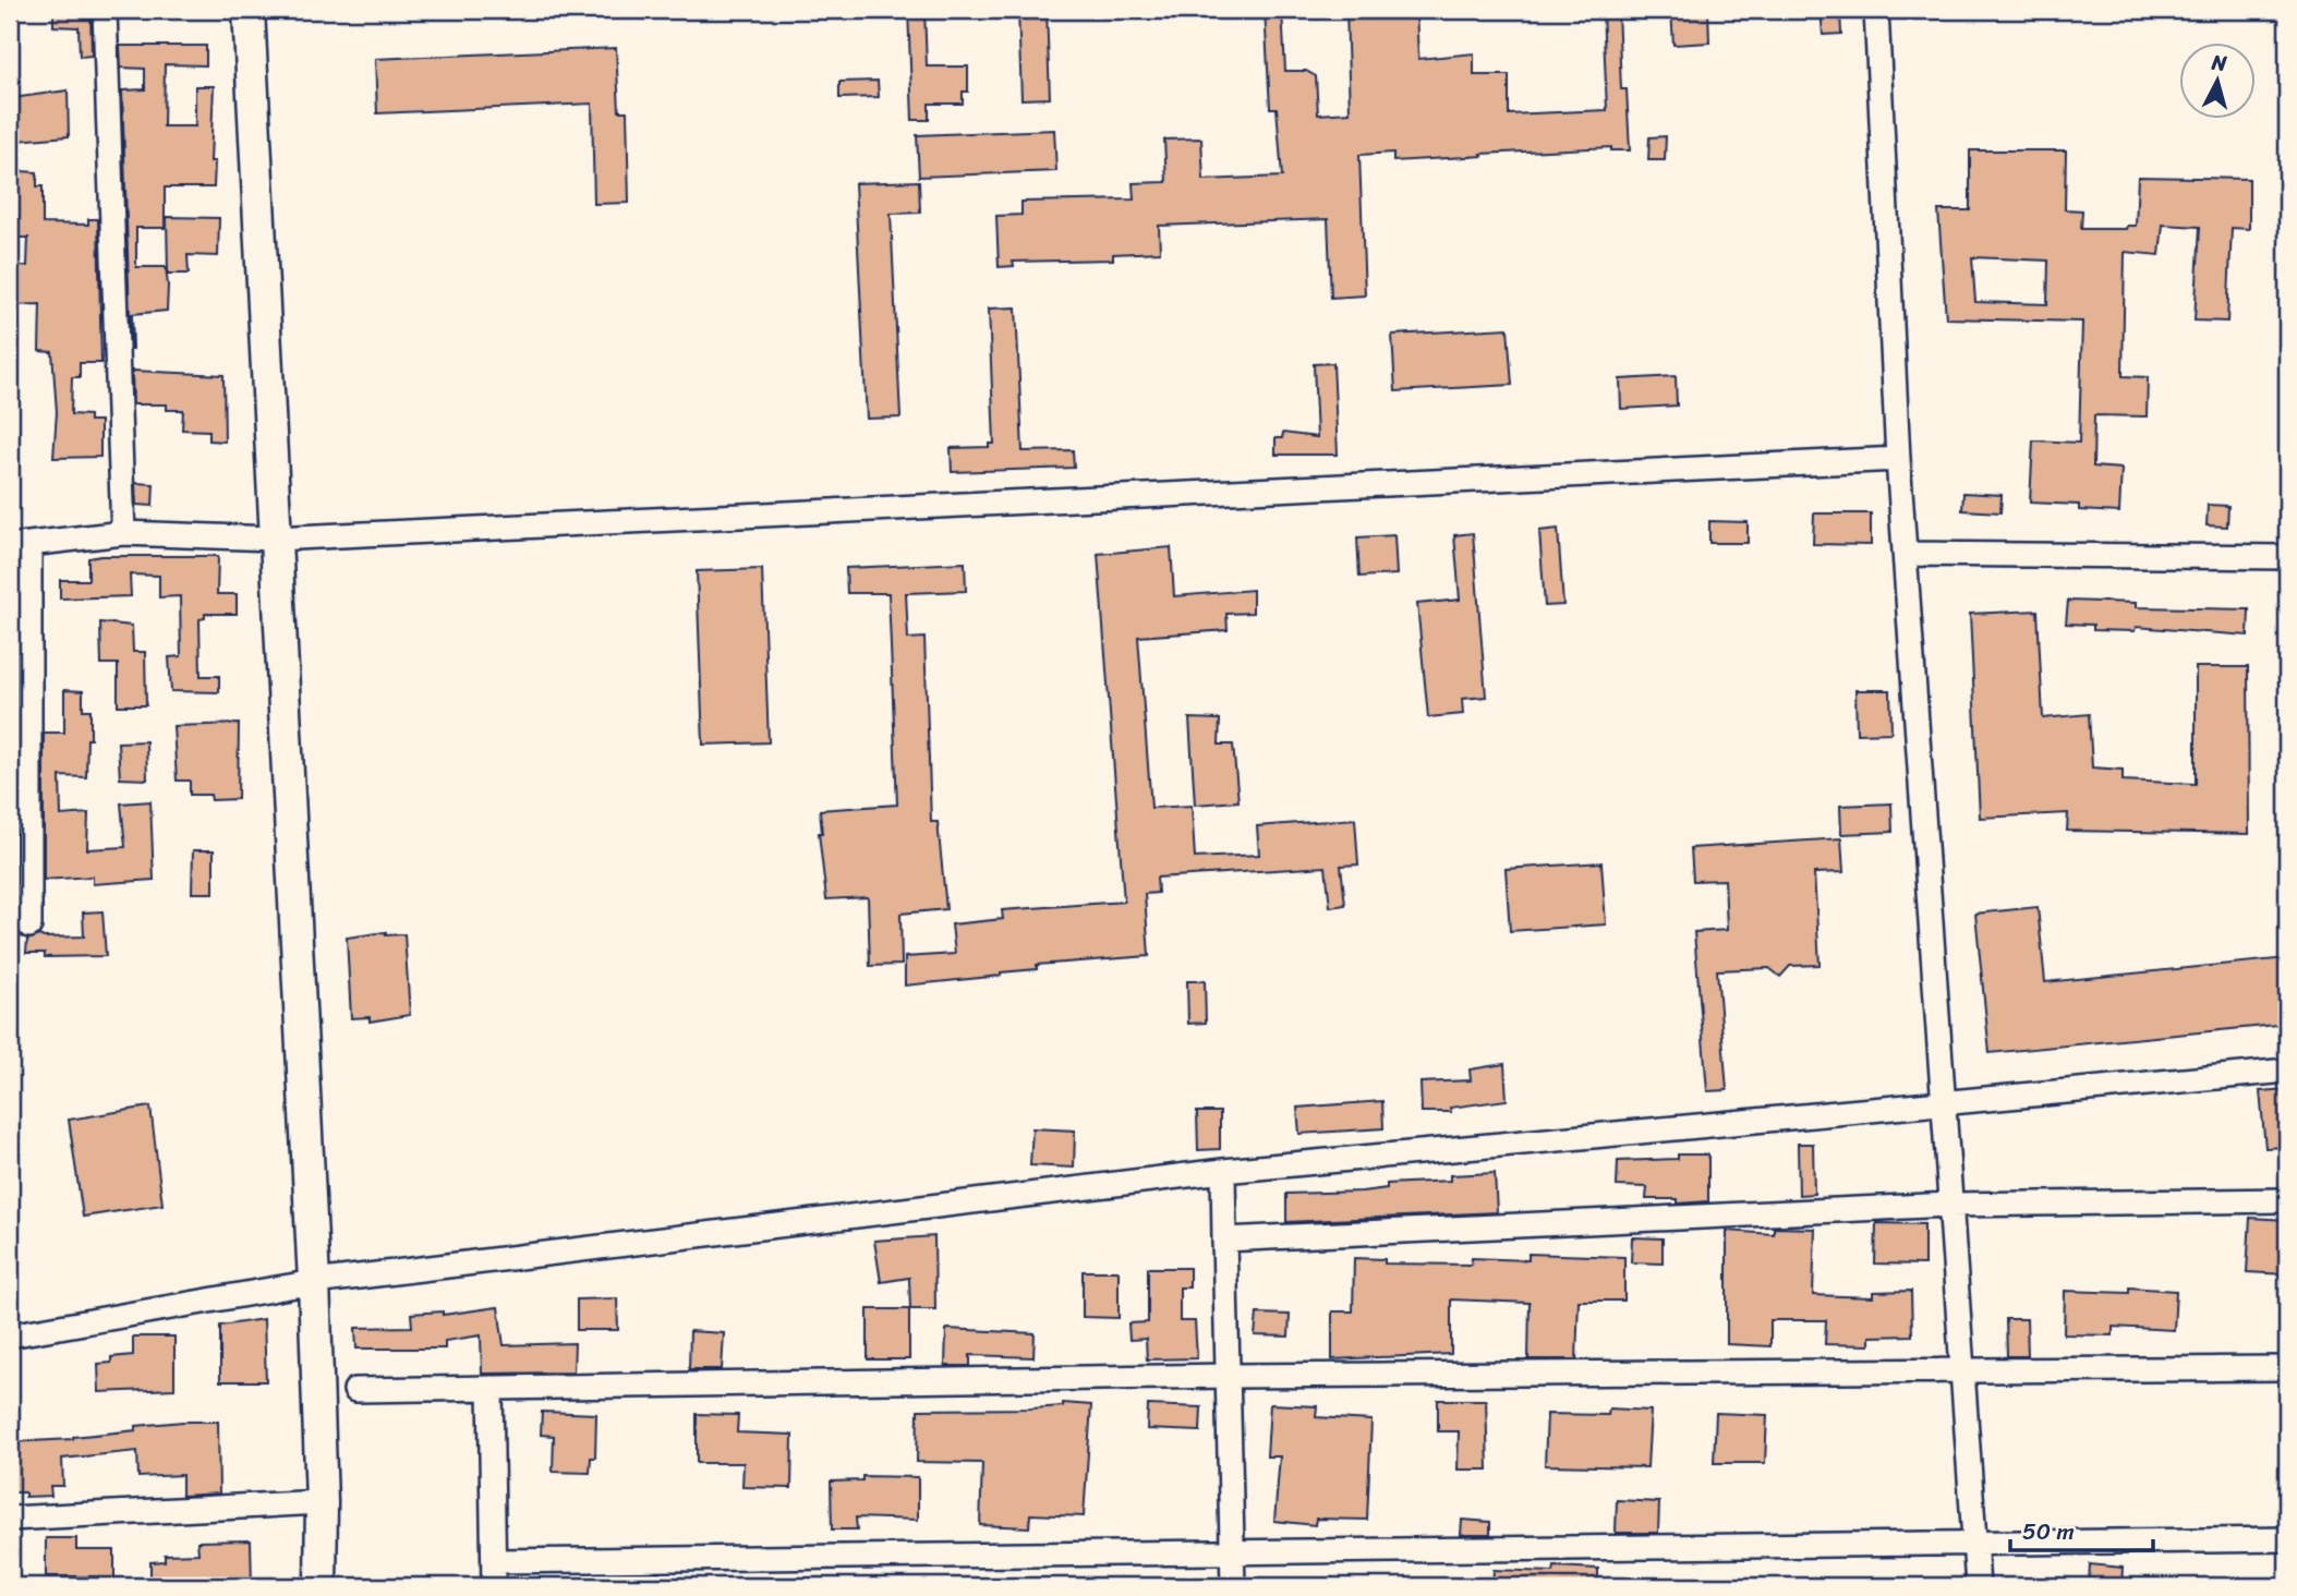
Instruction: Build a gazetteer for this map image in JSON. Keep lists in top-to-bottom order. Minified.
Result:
{"scale_bar":"50 m","north":"top"}
